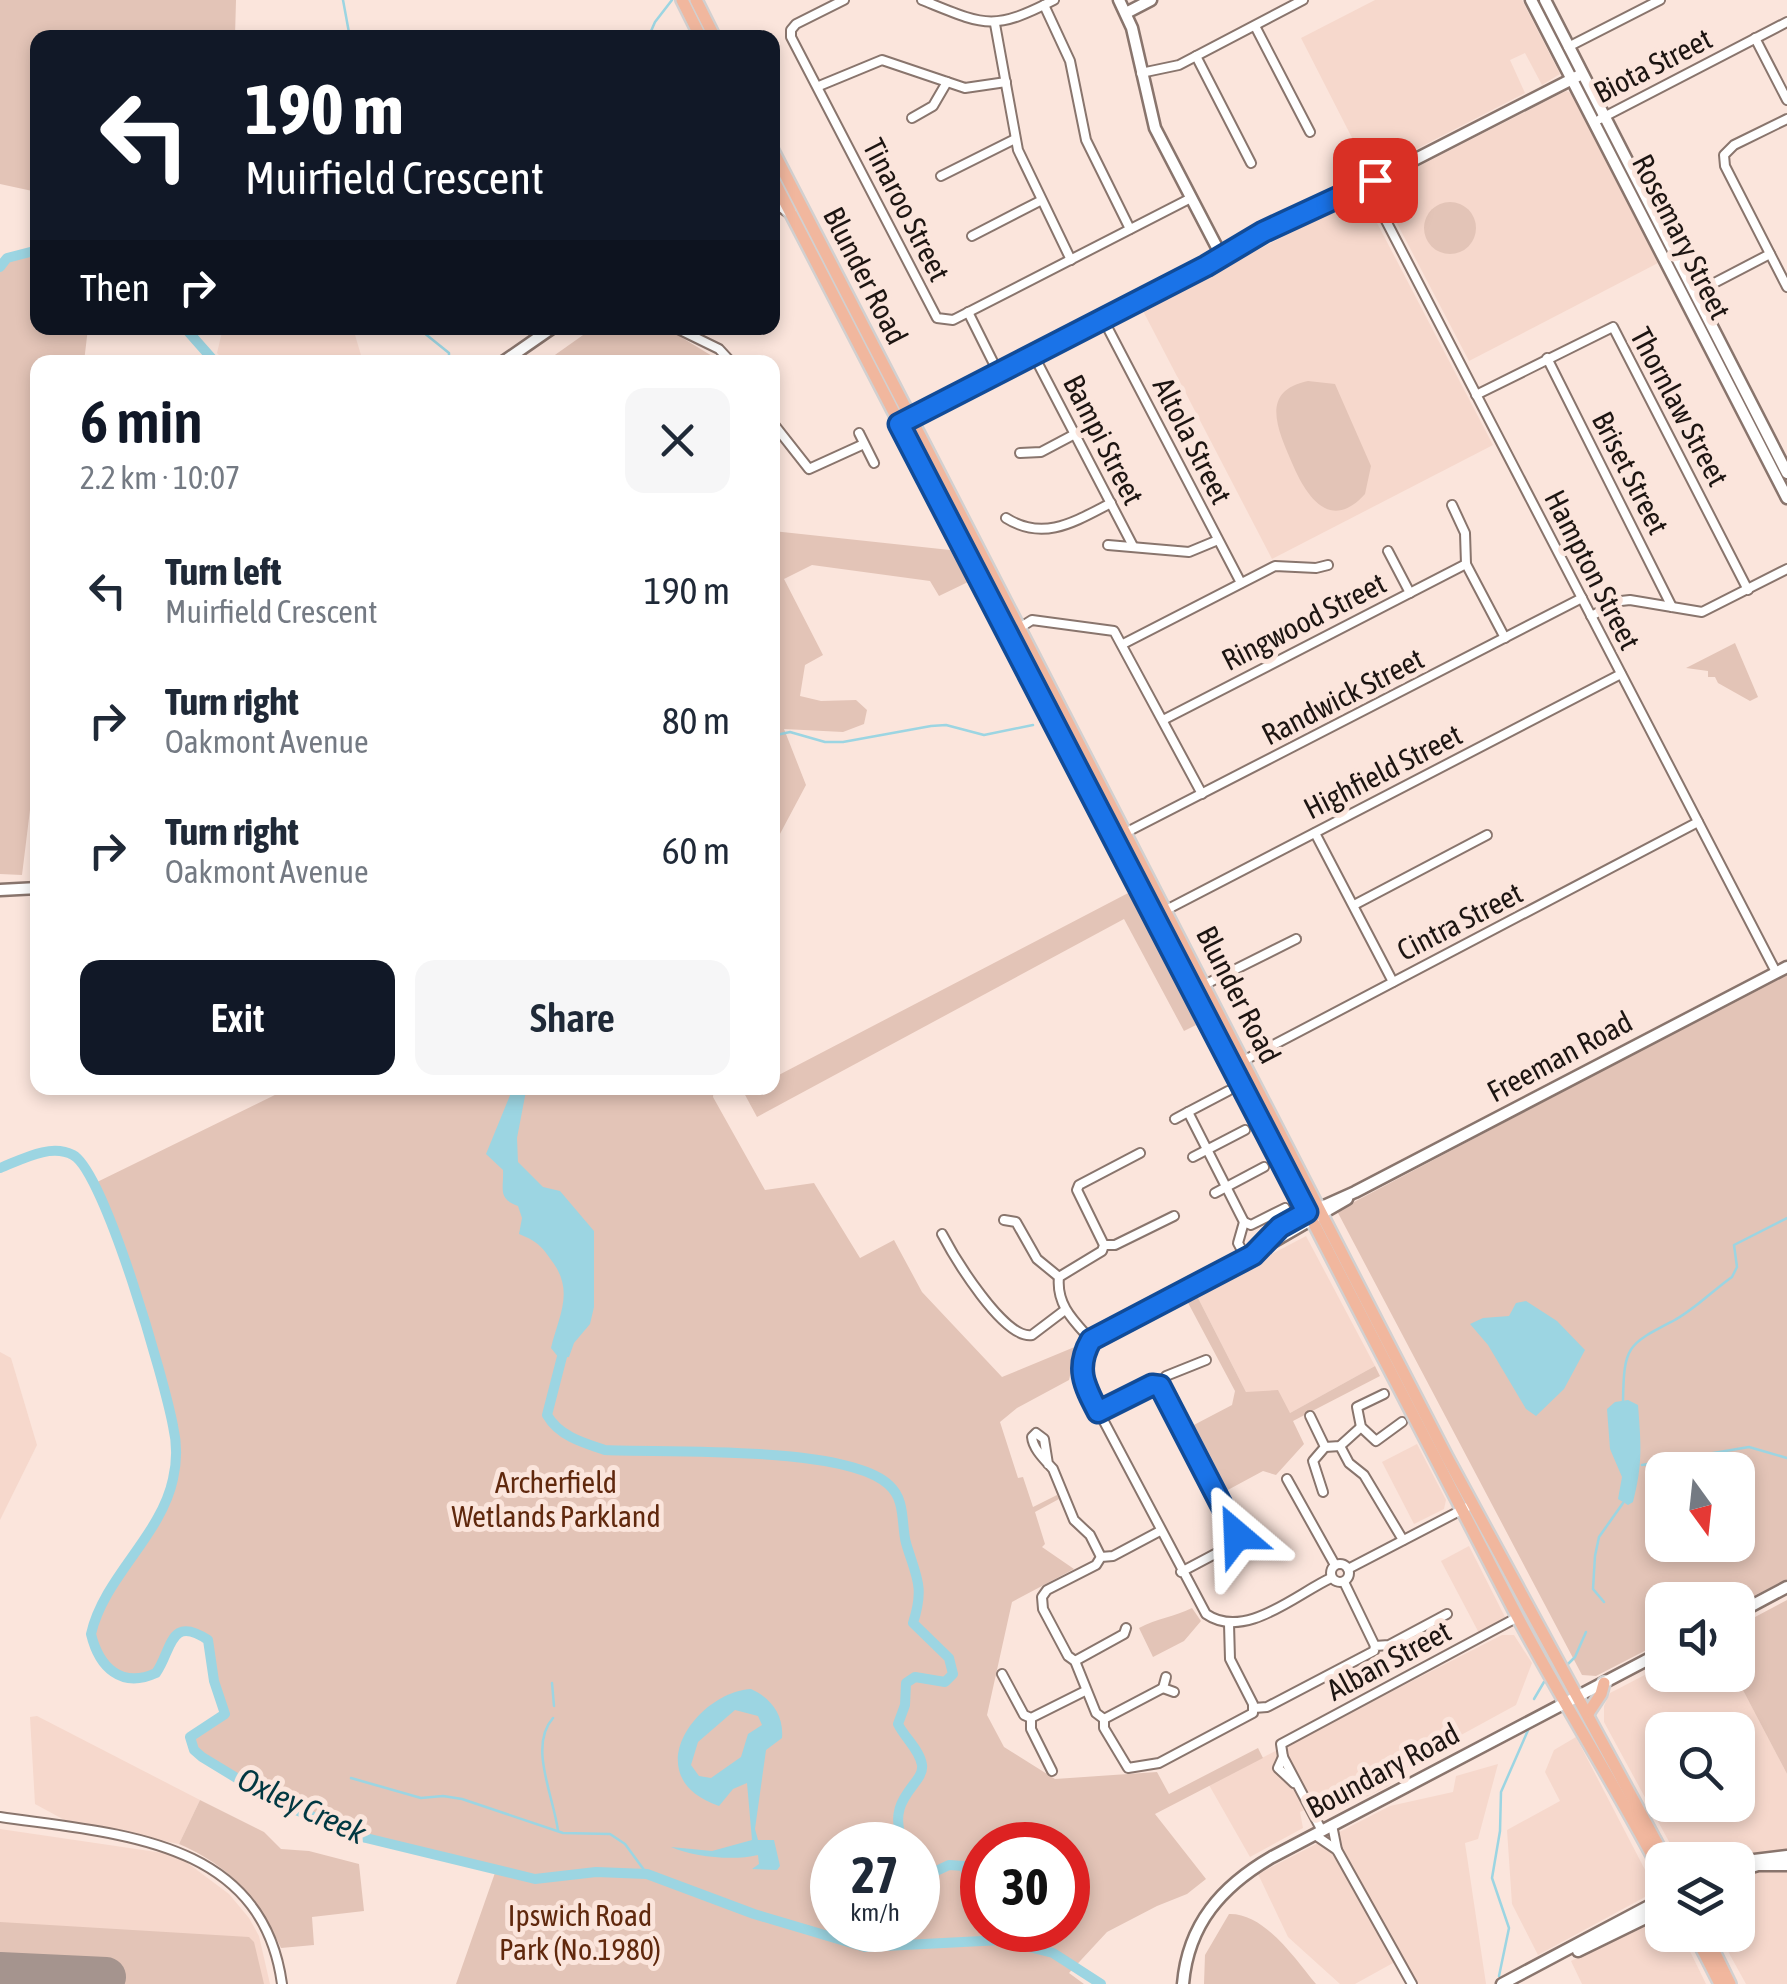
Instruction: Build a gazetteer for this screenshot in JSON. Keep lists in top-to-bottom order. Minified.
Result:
{"streets":{"main road":["Rosemary Street","Blunder Road","Freeman Road","Boundary Road"],"street":["Biota Street","Tinaroo Street","Thornlaw Street","Bampi Street","Altola Street","Briset Street","Hampton Street","Ringwood Street","Randwick Street","Highfield Street","Cintra Street","Alban Street"]},"crossings":[["Biota Street","Rosemary Street"],["Blunder Road","Randwick Street"],["Blunder Road","Highfield Street"],["Blunder Road","Cintra Street"],["Blunder Road","Freeman Road"],["Blunder Road","Alban Street"],["Blunder Road","Boundary Road"],["Thornlaw Street","Briset Street"],["Thornlaw Street","Hampton Street"],["Hampton Street","Randwick Street"],["Hampton Street","Highfield Street"],["Hampton Street","Cintra Street"],["Hampton Street","Freeman Road"],["Alban Street","Boundary Road"]],"water":["Oxley Creek"],"parks":["Archerfield Wetlands Parkland","Ipswich Road Park (No.1980)"],"north":"bottom","page":{"turn":["190 m","Muirfield Crescent"],"then":"Then","heading":["6 min","2.2 km · 10:07"],"list":[{"name":"Turn left","note":"Muirfield Crescent","value":"190 m"},{"name":"Turn right","note":"Oakmont Avenue","value":"80 m"},{"name":"Turn right","note":"Oakmont Avenue","value":"60 m"}],"buttons":["Exit","Share"],"speed":"27 km/h","limit":"30"}}
